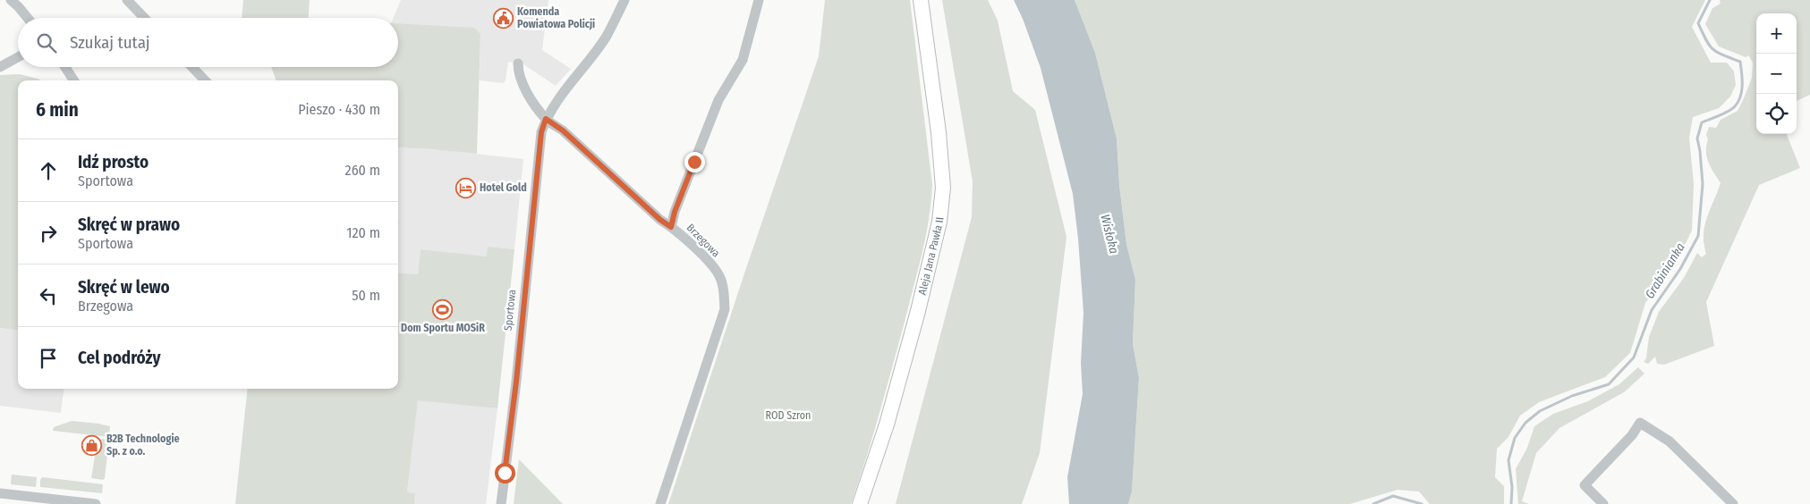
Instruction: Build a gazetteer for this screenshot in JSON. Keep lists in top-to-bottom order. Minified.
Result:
{"streets":{"street":["Brzegowa","Aleja Jana Pawła II","Sportowa"]},"water":["Wisłoka","Grabinianka"],"parks":["ROD Szron"],"places":{"public building":["Komenda Powiatowa Policji"],"hotel":["Hotel Gold"],"sports":["Dom Sportu MOSiR"],"shop":["B2B Technologie Sp. z o.o."]},"page":{"map_buttons":["+","−"],"search":"Szukaj tutaj","heading":["6 min","Pieszo · 430 m"],"list":[["Idź prosto","Sportowa","260 m"],["Skręć w prawo","Sportowa","120 m"],["Skręć w lewo","Brzegowa","50 m"],"Cel podróży"]}}
